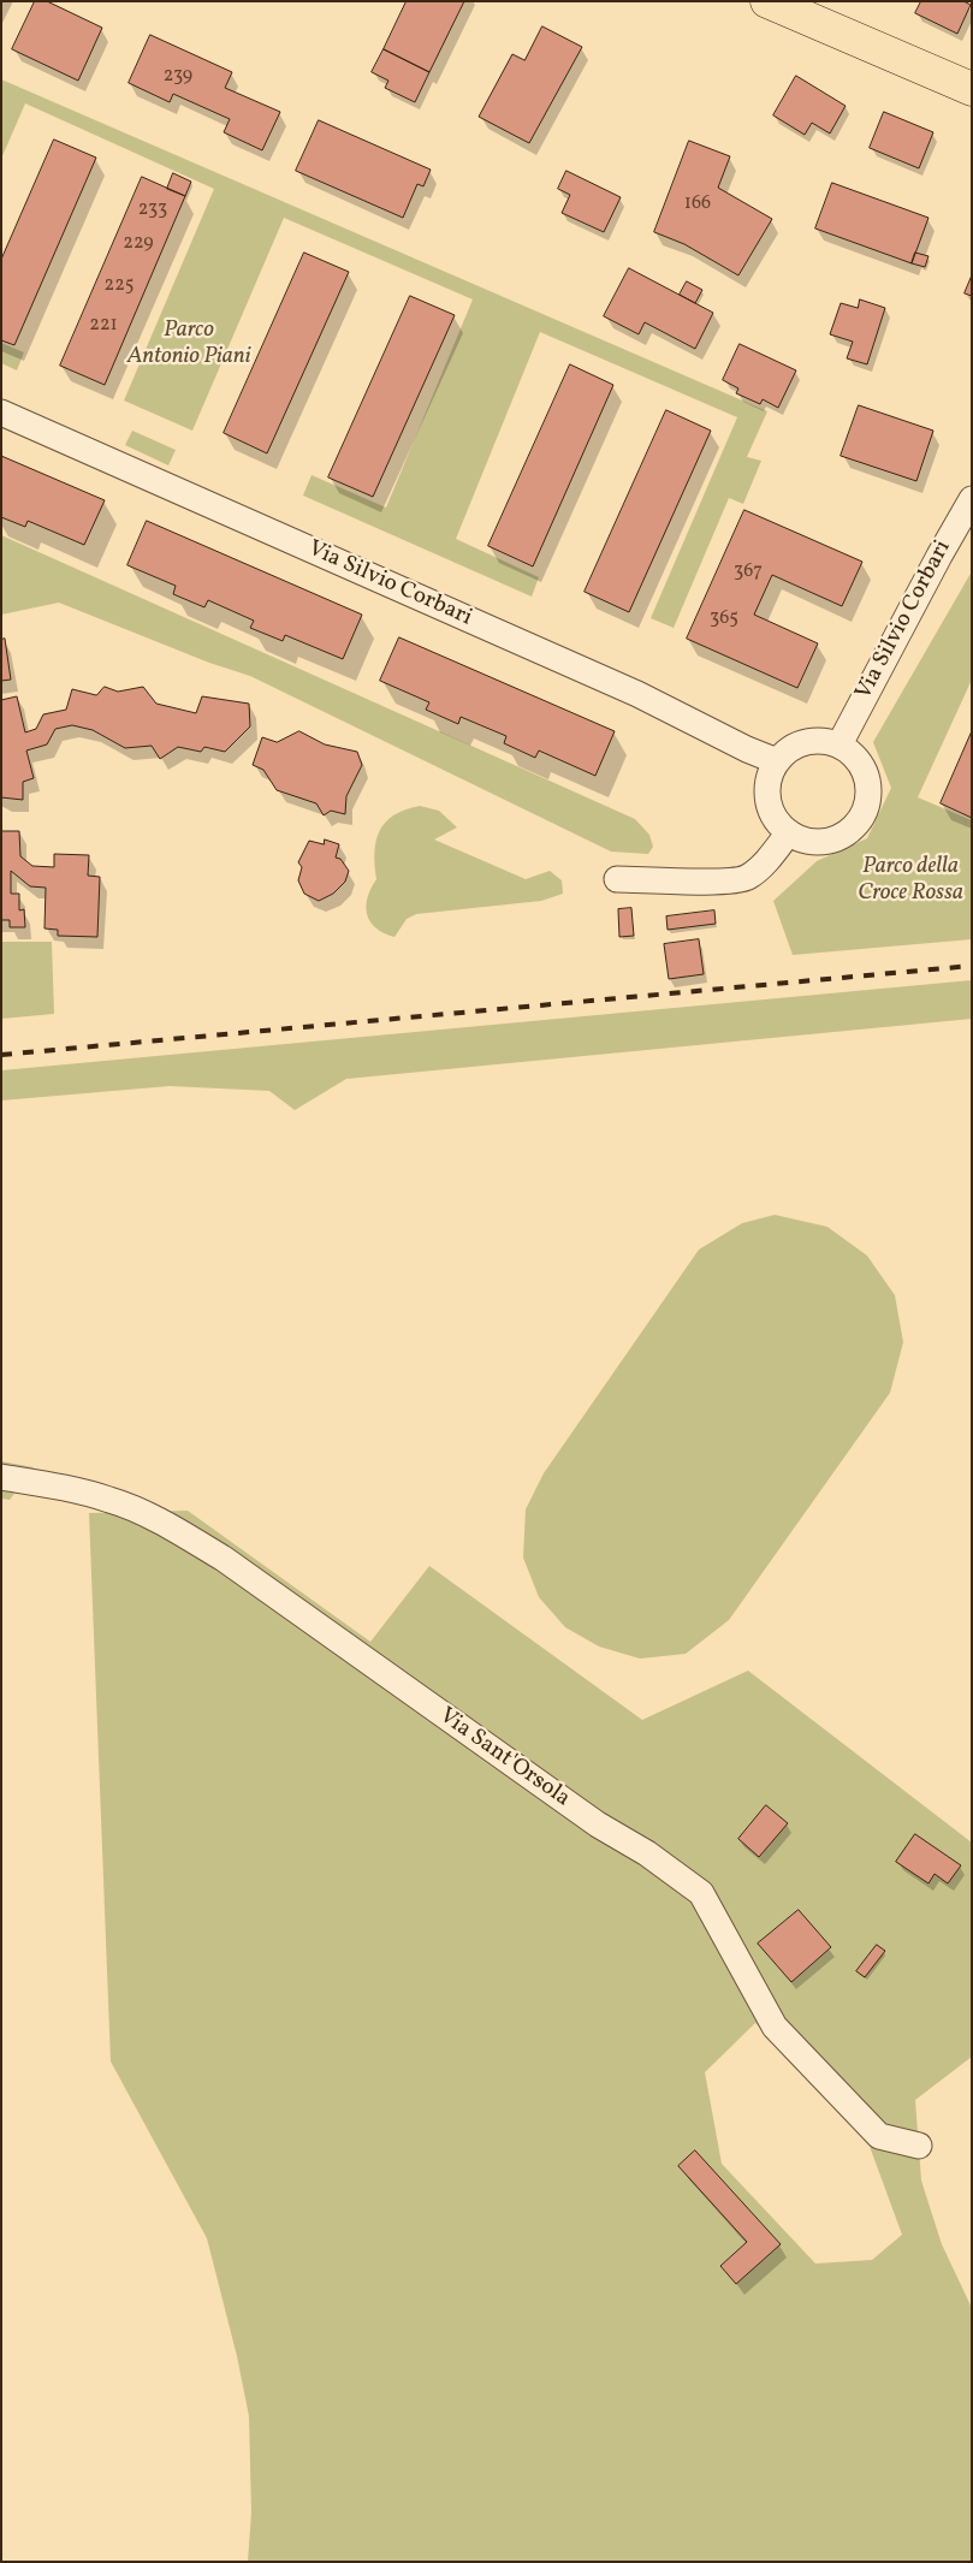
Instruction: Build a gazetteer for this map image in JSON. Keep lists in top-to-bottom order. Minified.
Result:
{"streets":{"street":["Via Silvio Corbari","Via Sant'Orsola"]},"parks":["Parco Antonio Piani","Parco della Croce Rossa"],"house_numbers":["239","166","233","229","225","221","367","365"]}
